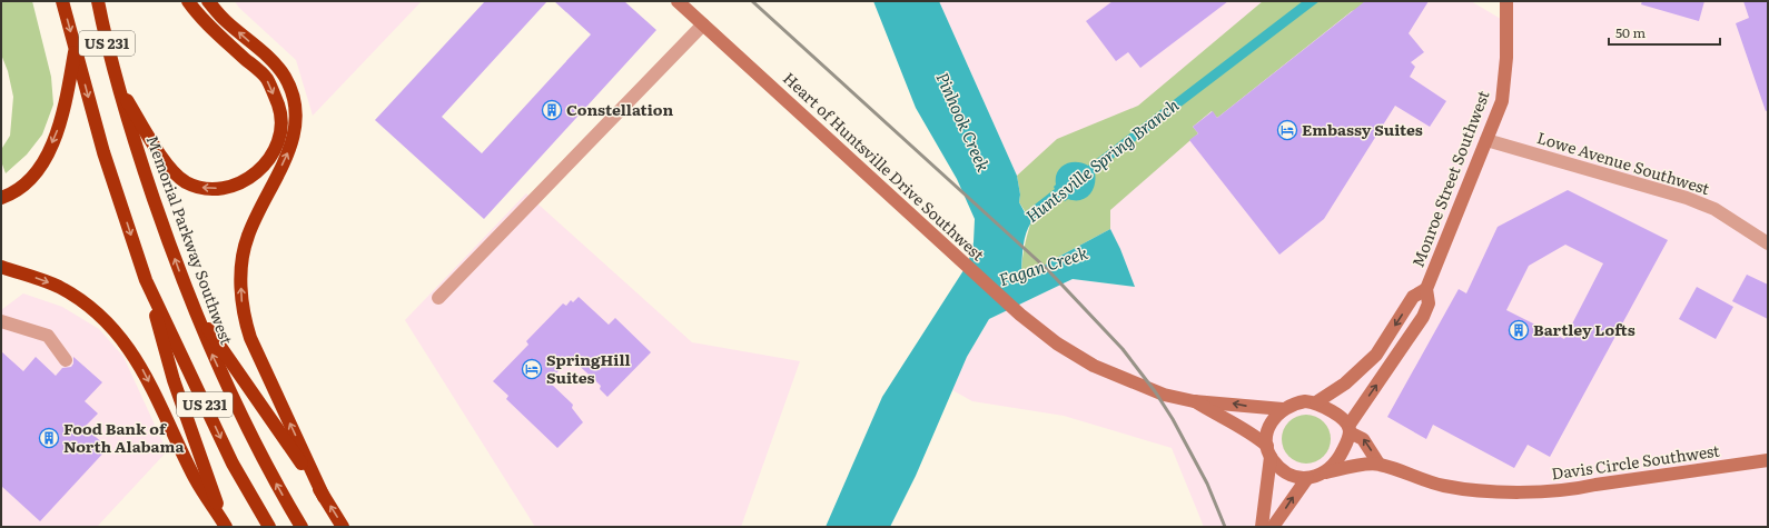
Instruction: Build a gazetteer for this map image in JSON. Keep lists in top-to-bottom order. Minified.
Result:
{"streets":{"highway":["US 231","Memorial Parkway Southwest"],"street":["Lowe Avenue Southwest","Heart of Huntsville Drive Southwest","Monroe Street Southwest","Davis Circle Southwest"]},"crossings":[["Lowe Avenue Southwest","Monroe Street Southwest"],["Heart of Huntsville Drive Southwest","Monroe Street Southwest"]],"water":["Pinhook Creek","Huntsville Spring Branch","Fagan Creek"],"places":{"building":["Constellation","Bartley Lofts","Food Bank of North Alabama"],"hotel":["Embassy Suites","SpringHill Suites"]},"scale_bar":"50 m"}
